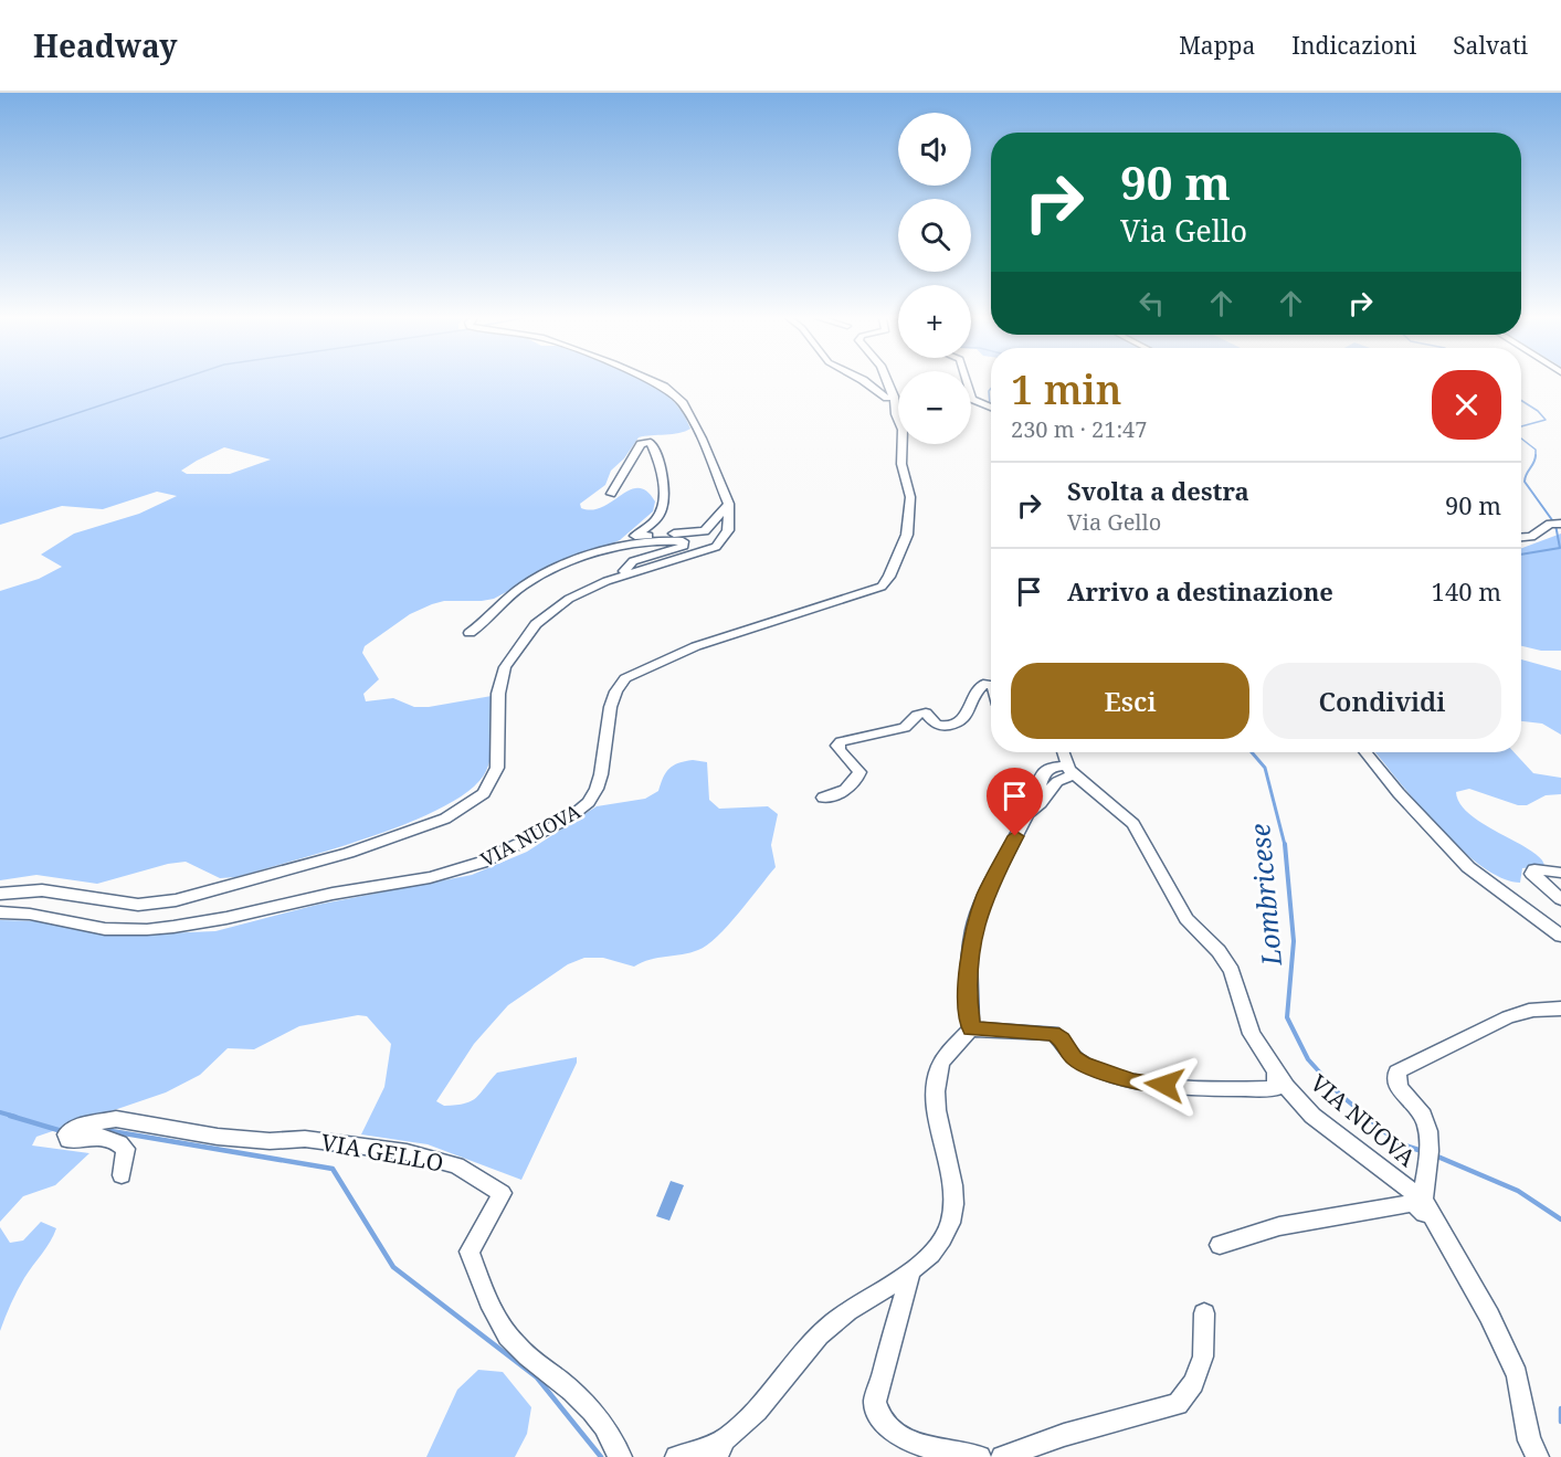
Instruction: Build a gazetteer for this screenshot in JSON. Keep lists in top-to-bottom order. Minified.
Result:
{"streets":{"street":["VIA NUOVA","VIA GELLO"]},"water":["Lombricese"],"page":{"header":"Headway","nav":["Mappa","Indicazioni","Salvati"],"map_buttons":["+","−"],"turn":["90 m","Via Gello"],"heading":["1 min","230 m · 21:47"],"list":[{"name":"Svolta a destra","note":"Via Gello","value":"90 m"},{"name":"Arrivo a destinazione","value":"140 m"}],"buttons":["Esci","Condividi"]}}
